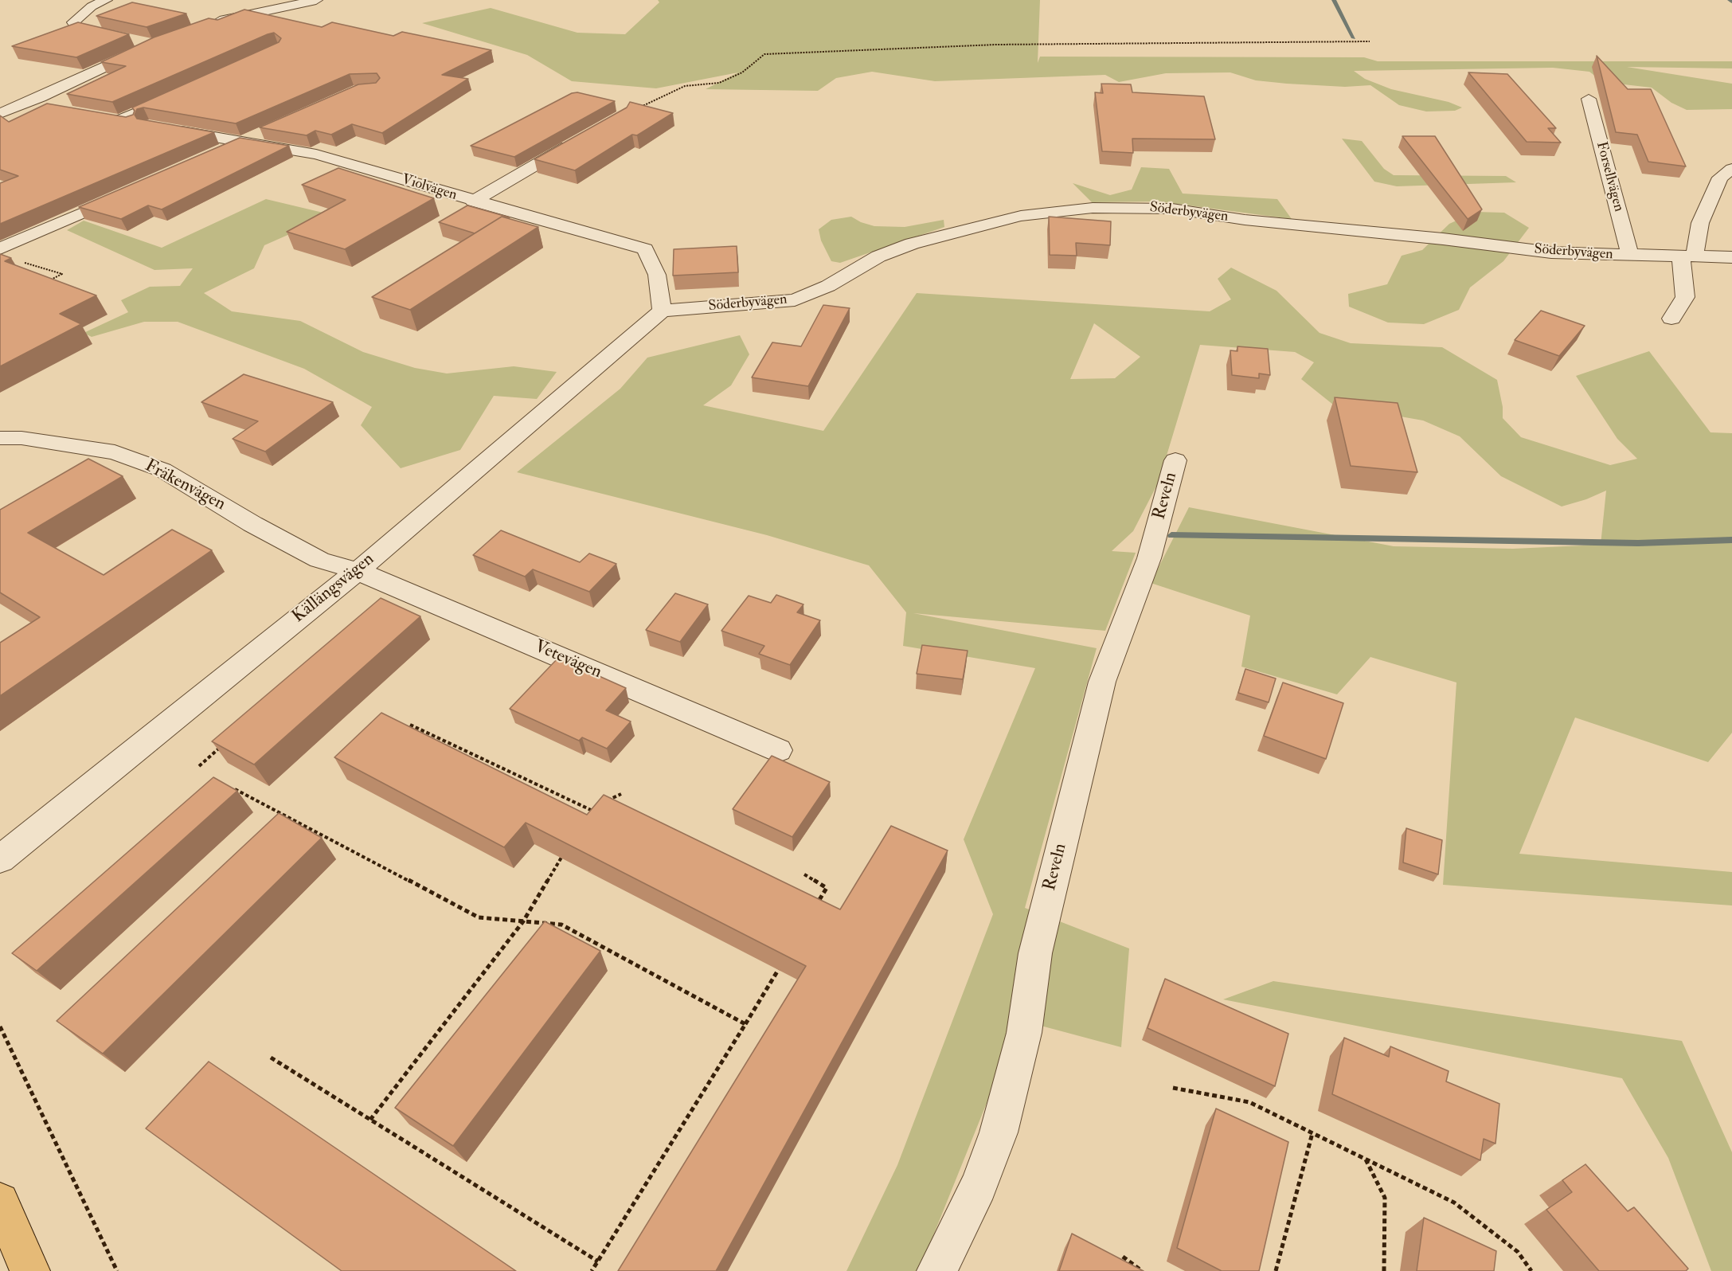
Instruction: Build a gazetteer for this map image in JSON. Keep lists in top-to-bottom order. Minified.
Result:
{"streets":{"street":["Forsellvägen","Violvägen","Söderbyvägen","Fräkenvägen","Reveln","Källängsvägen","Vetevägen"]},"crossings":[["Forsellvägen","Söderbyvägen"],["Violvägen","Söderbyvägen"],["Violvägen","Källängsvägen"],["Söderbyvägen","Källängsvägen"],["Fräkenvägen","Källängsvägen"],["Fräkenvägen","Vetevägen"],["Källängsvägen","Vetevägen"]]}
